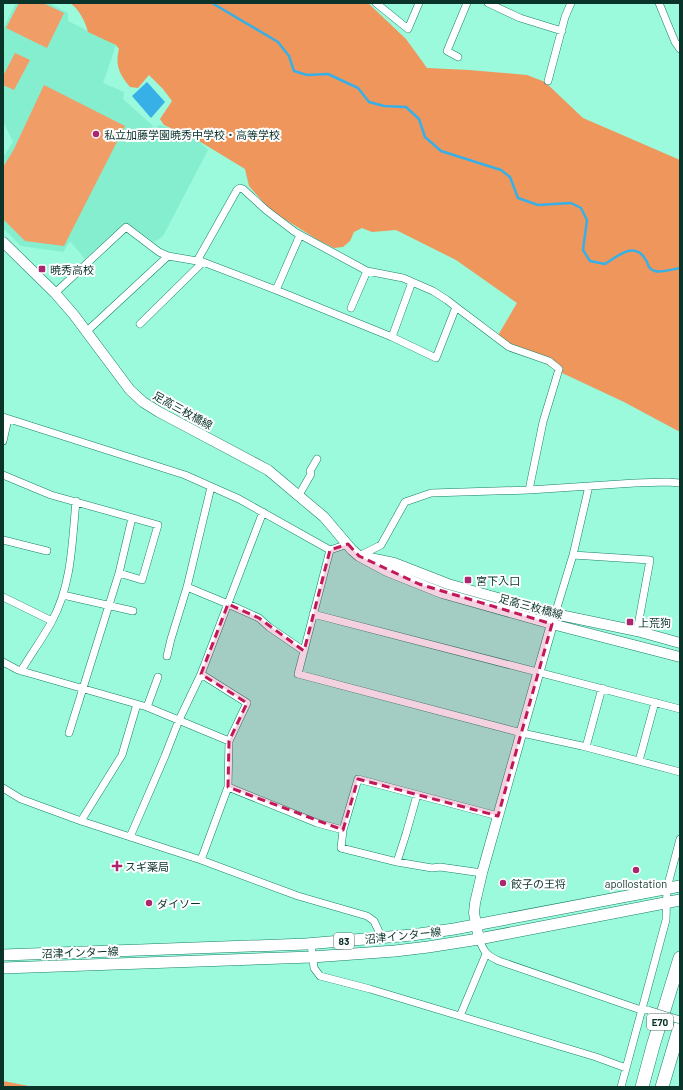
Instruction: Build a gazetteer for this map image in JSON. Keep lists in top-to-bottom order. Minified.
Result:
{"streets":{"highway":["E70"],"main road":["足高三枚橋線","沼津インター線","83"]},"places":{"other":["私立加藤学園暁秀中学校・高等学校","apollostation","餃子の王将","ダイソー"],"transit":["暁秀高校","宮下入口","上荒狗"],"health":["スギ薬局"]}}
